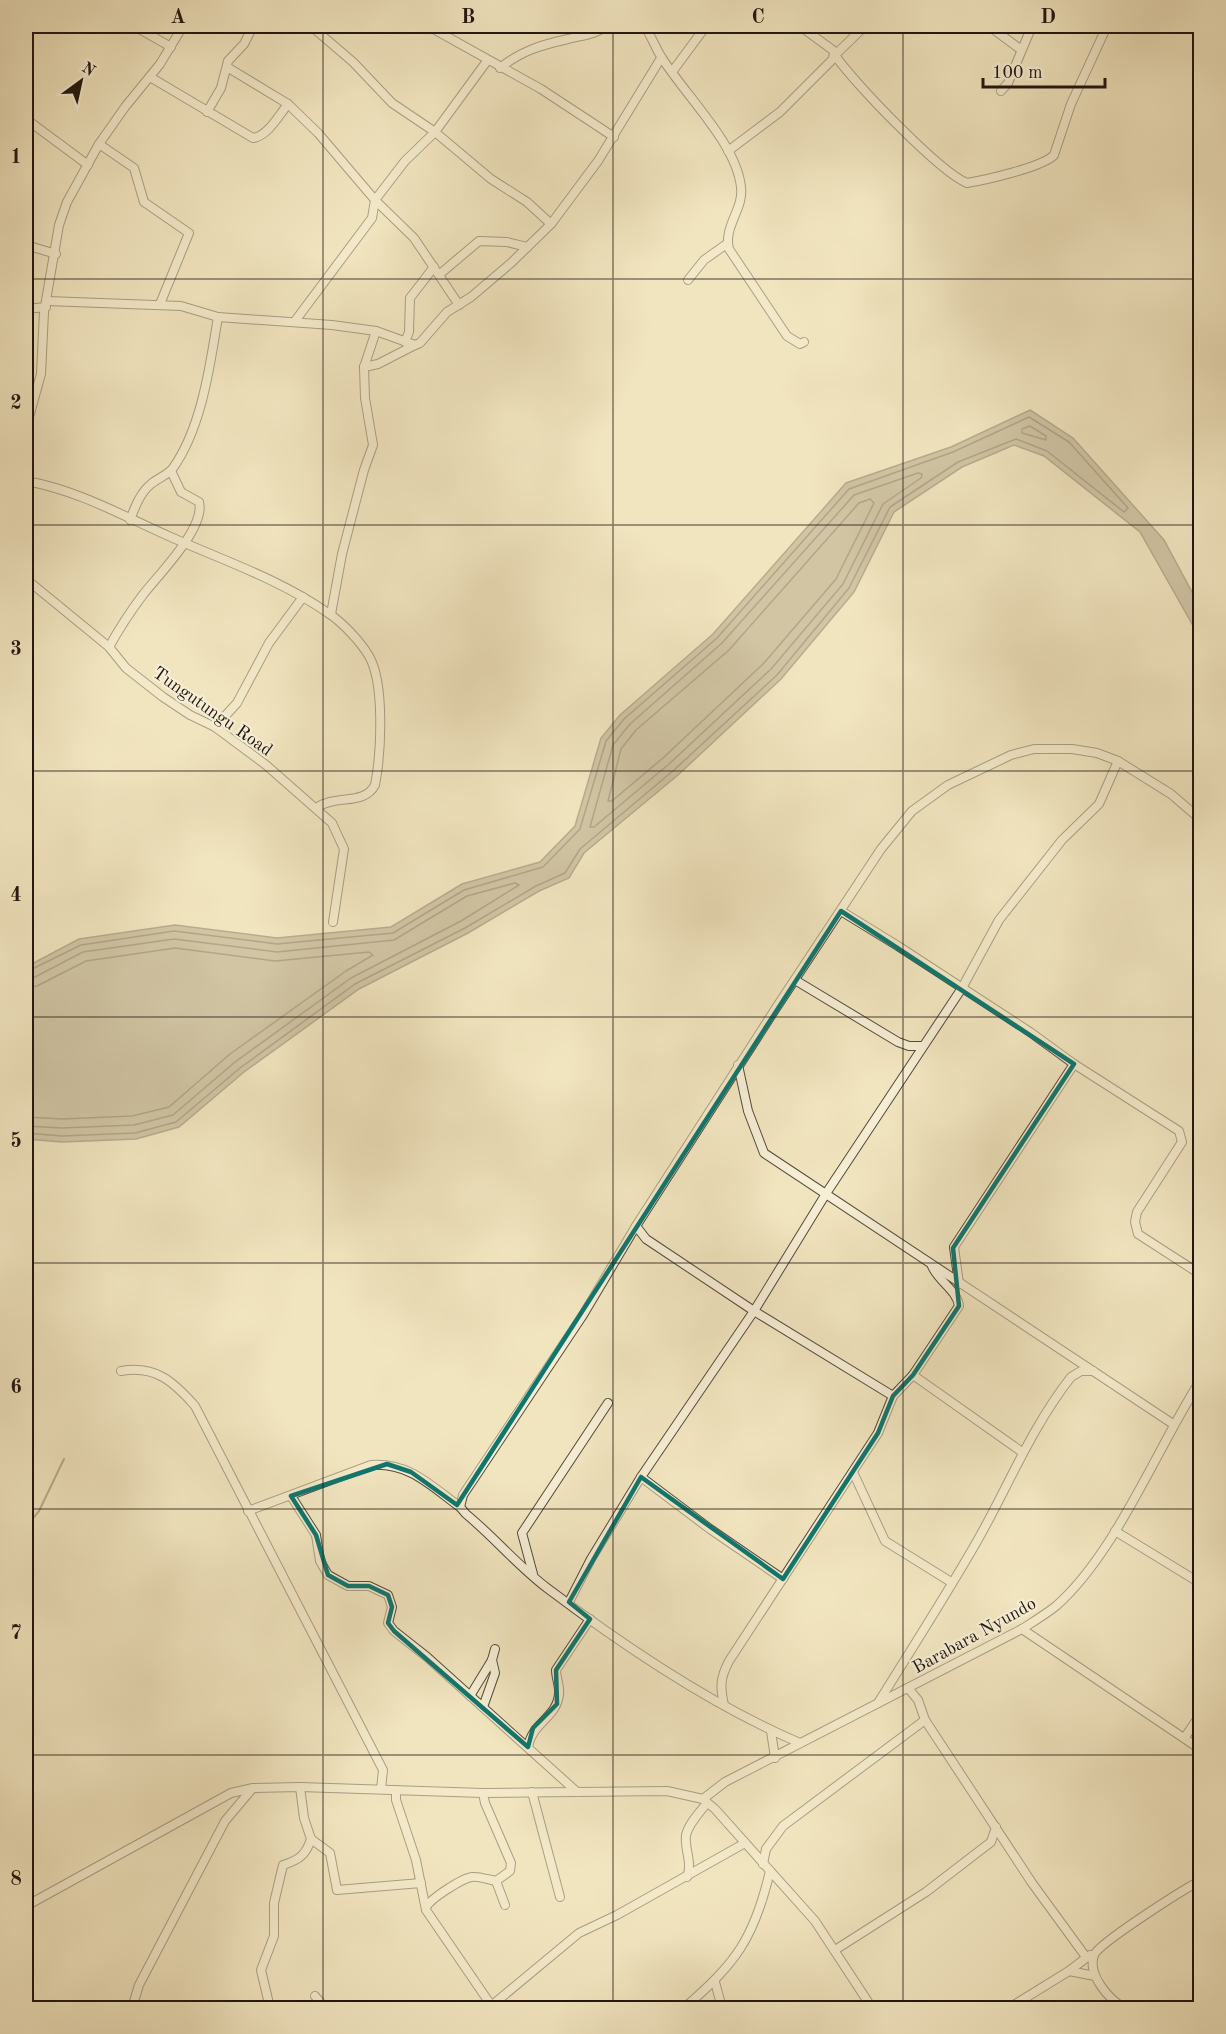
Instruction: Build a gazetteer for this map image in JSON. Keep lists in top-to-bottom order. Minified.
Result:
{"streets":{"street":["Tungutungu Road","Barabara Nyundo"]},"scale_bar":"100 m","north":"top right","grid":{"columns":["A","B","C","D"],"rows":["1","2","3","4","5","6","7","8"]}}
